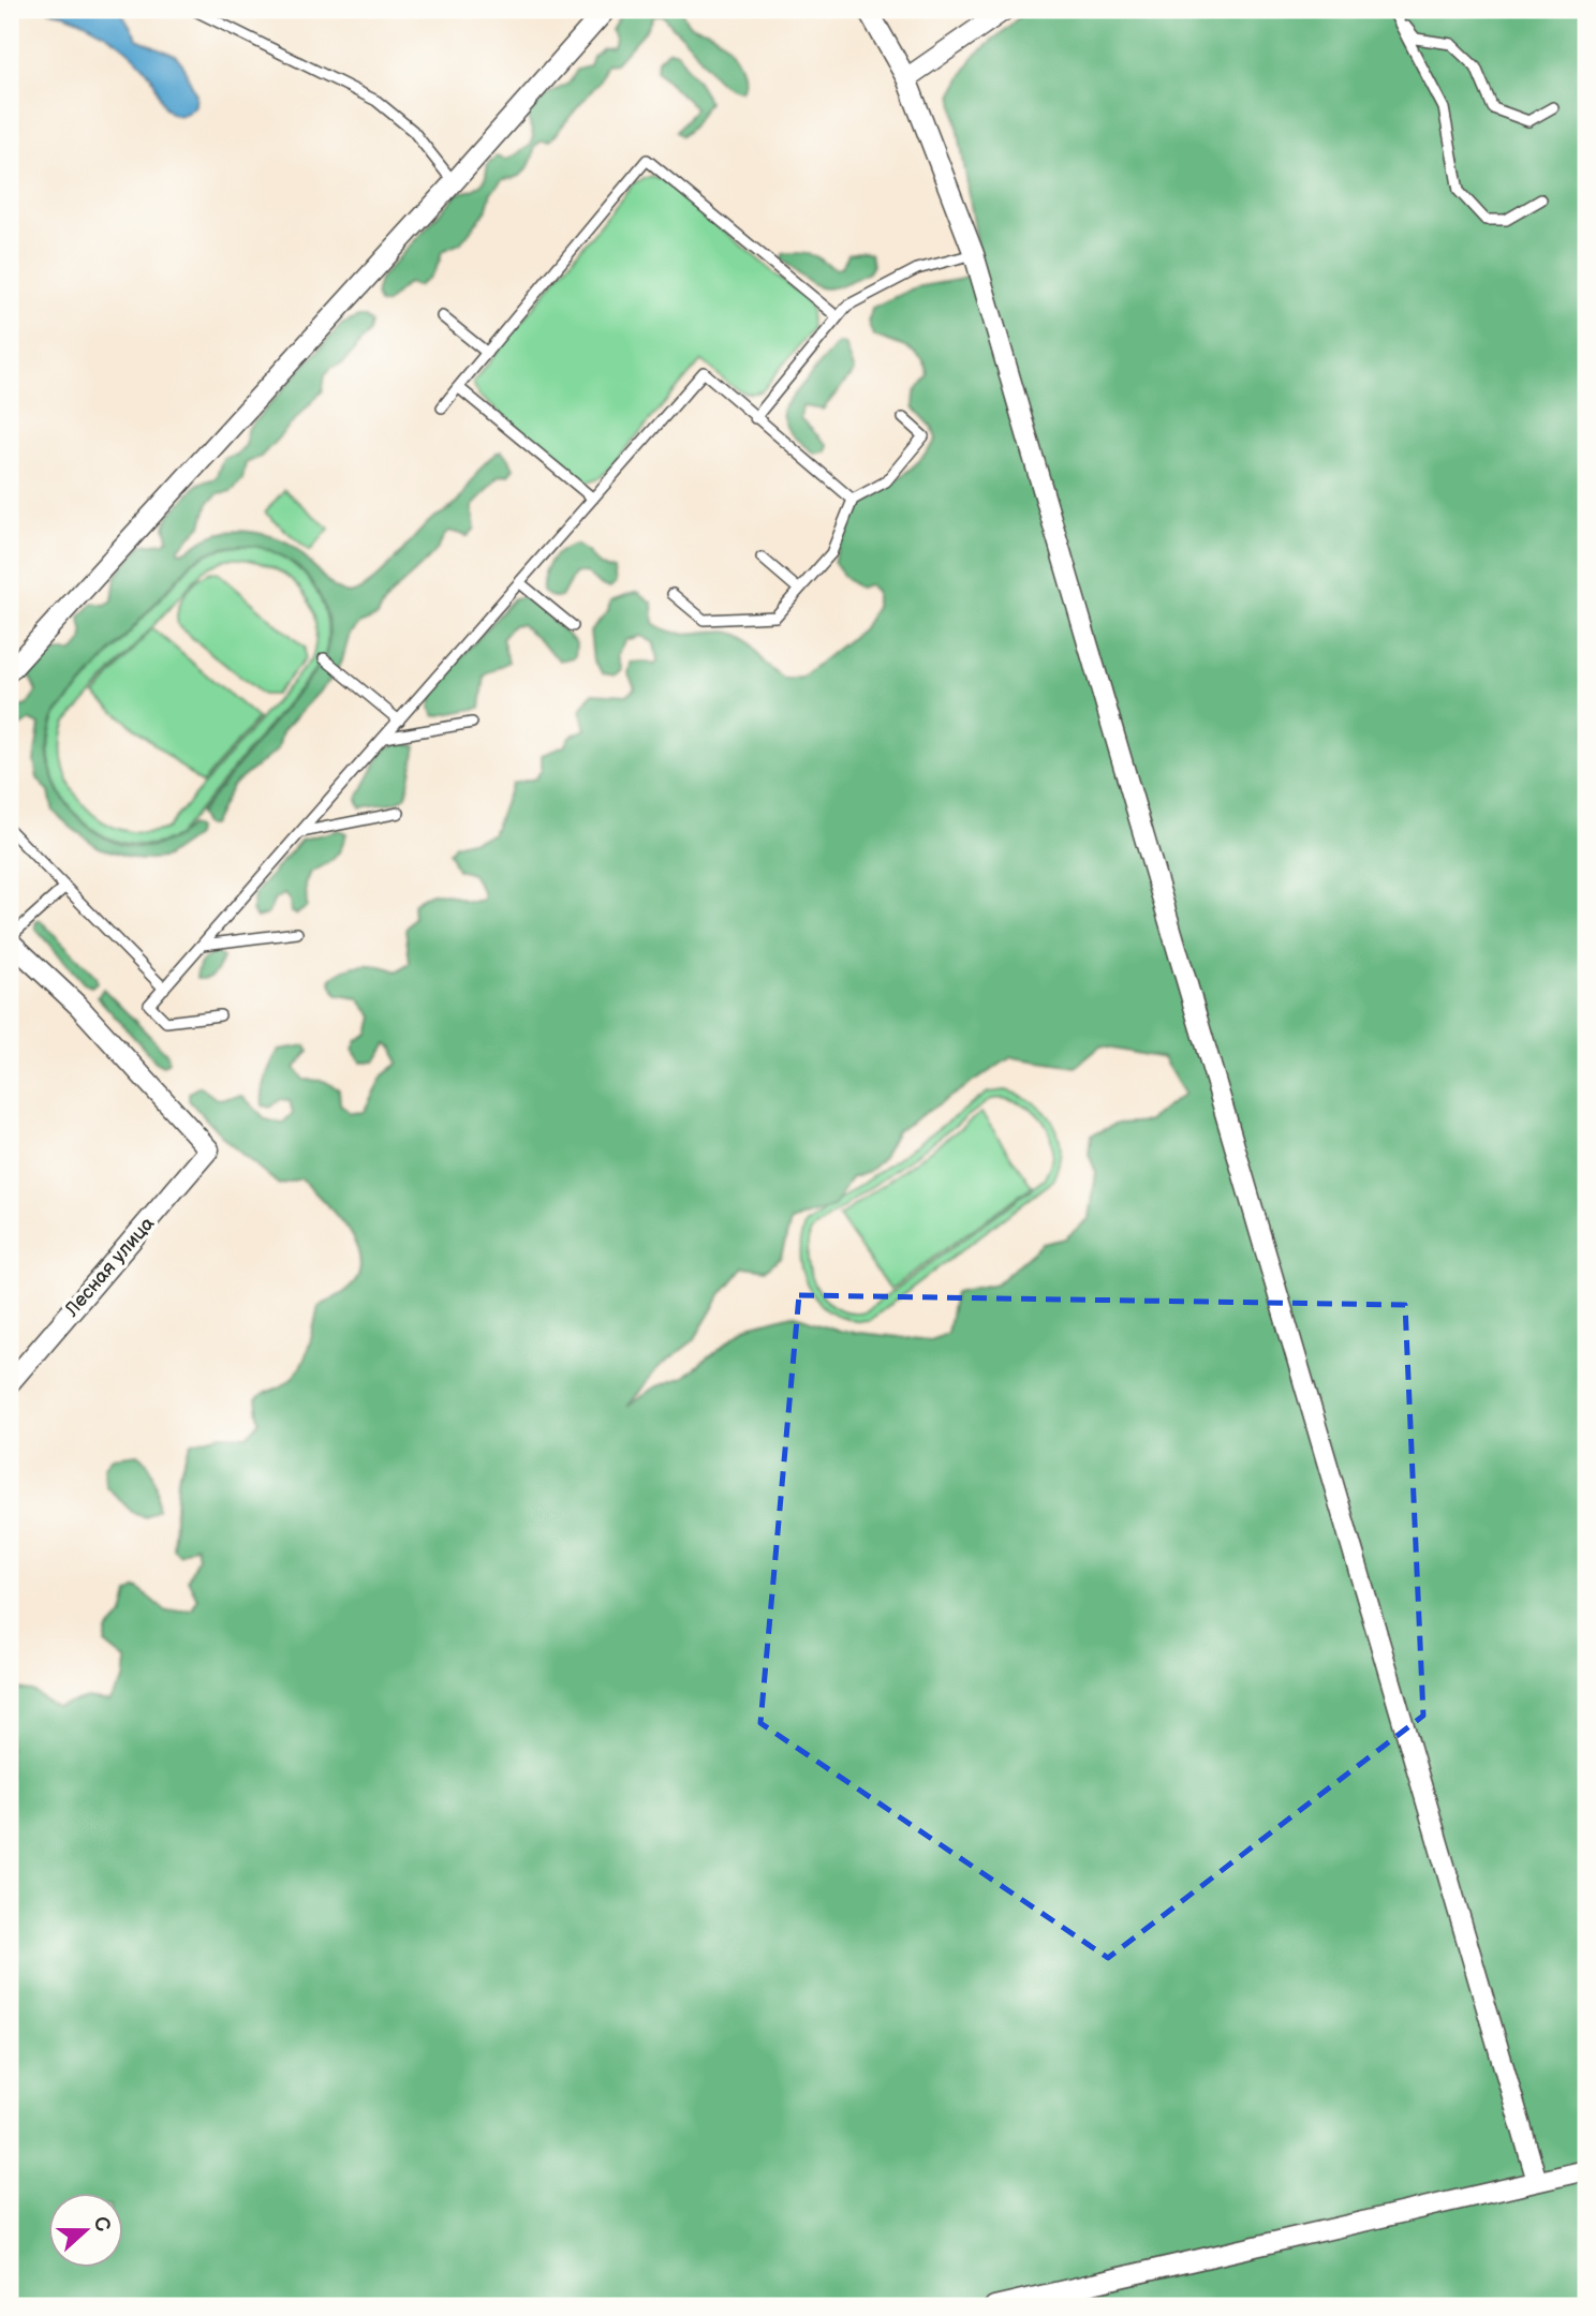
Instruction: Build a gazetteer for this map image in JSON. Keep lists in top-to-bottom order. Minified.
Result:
{"streets":{"street":["Лесная улица"]},"north":"right"}
